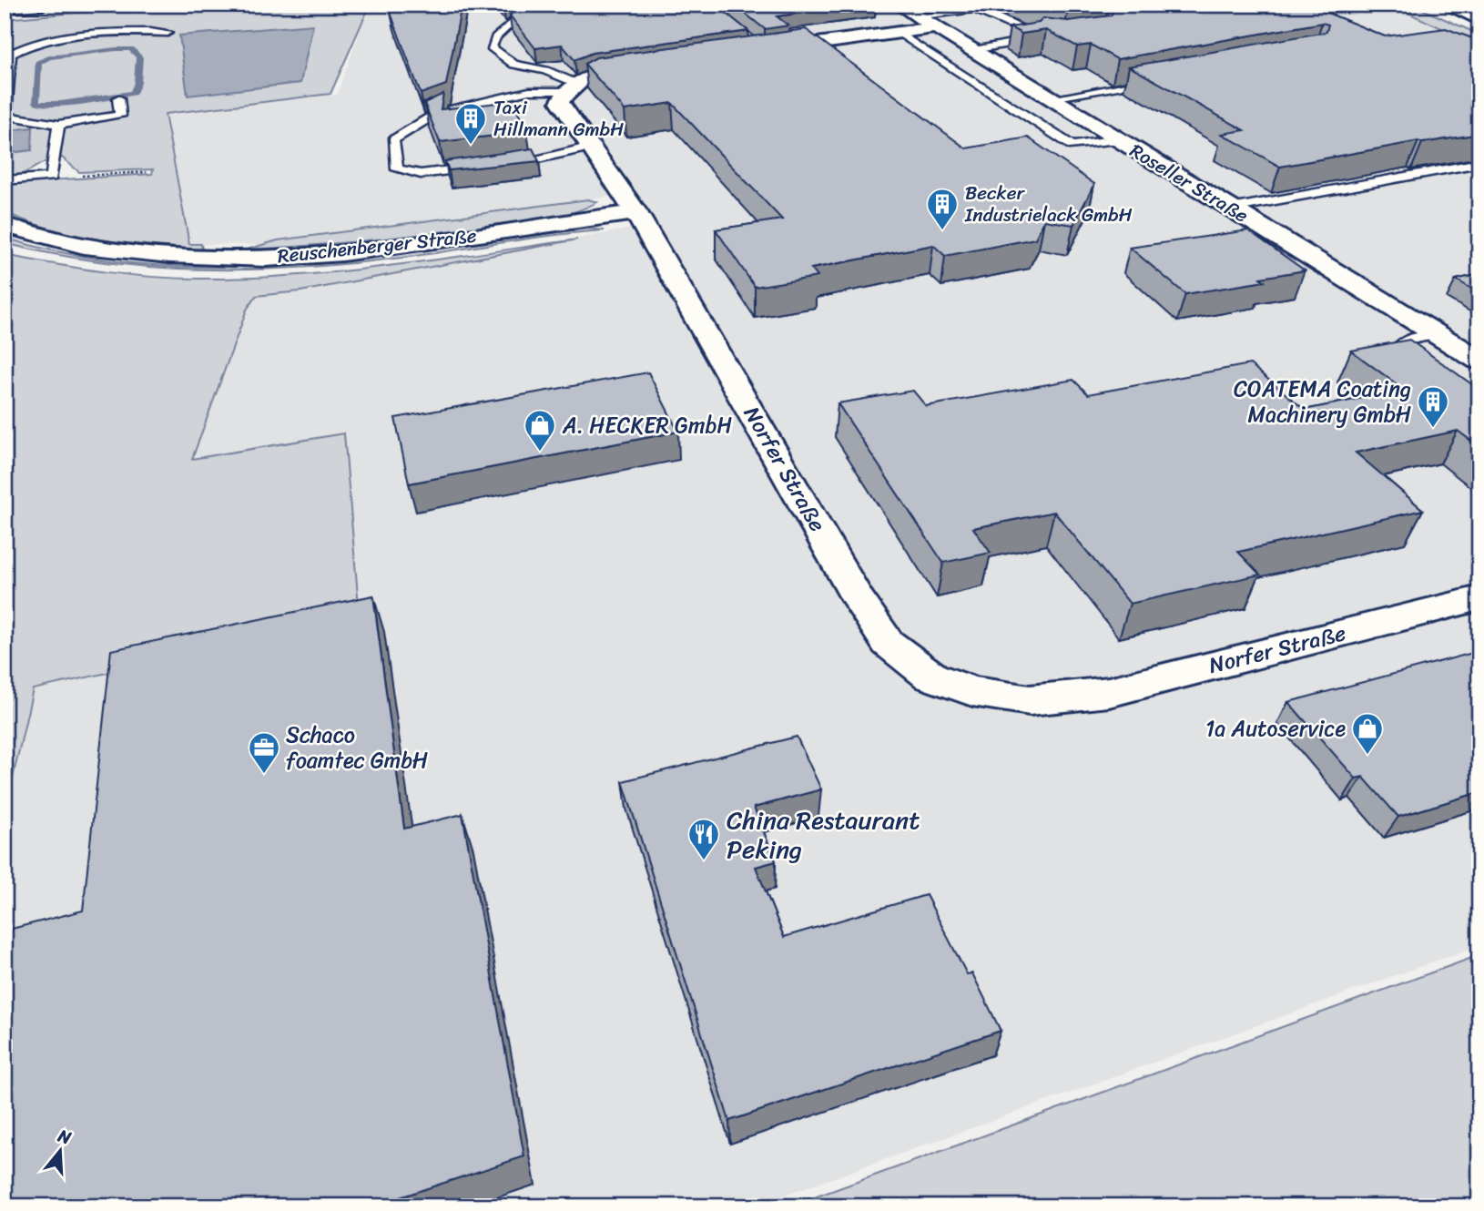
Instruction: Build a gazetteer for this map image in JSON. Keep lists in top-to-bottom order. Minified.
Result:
{"streets":{"street":["Roseller Straße","Reuschenberger Straße","Norfer Straße"]},"crossings":[["Reuschenberger Straße","Norfer Straße"]],"places":{"building":["Taxi Hillmann GmbH","Becker Industrielack GmbH","COATEMA Coating Machinery GmbH"],"shop":["A. HECKER GmbH","1a Autoservice"],"office":["Schaco foamtec GmbH"],"restaurant":["China Restaurant Peking"]},"north":"top"}
